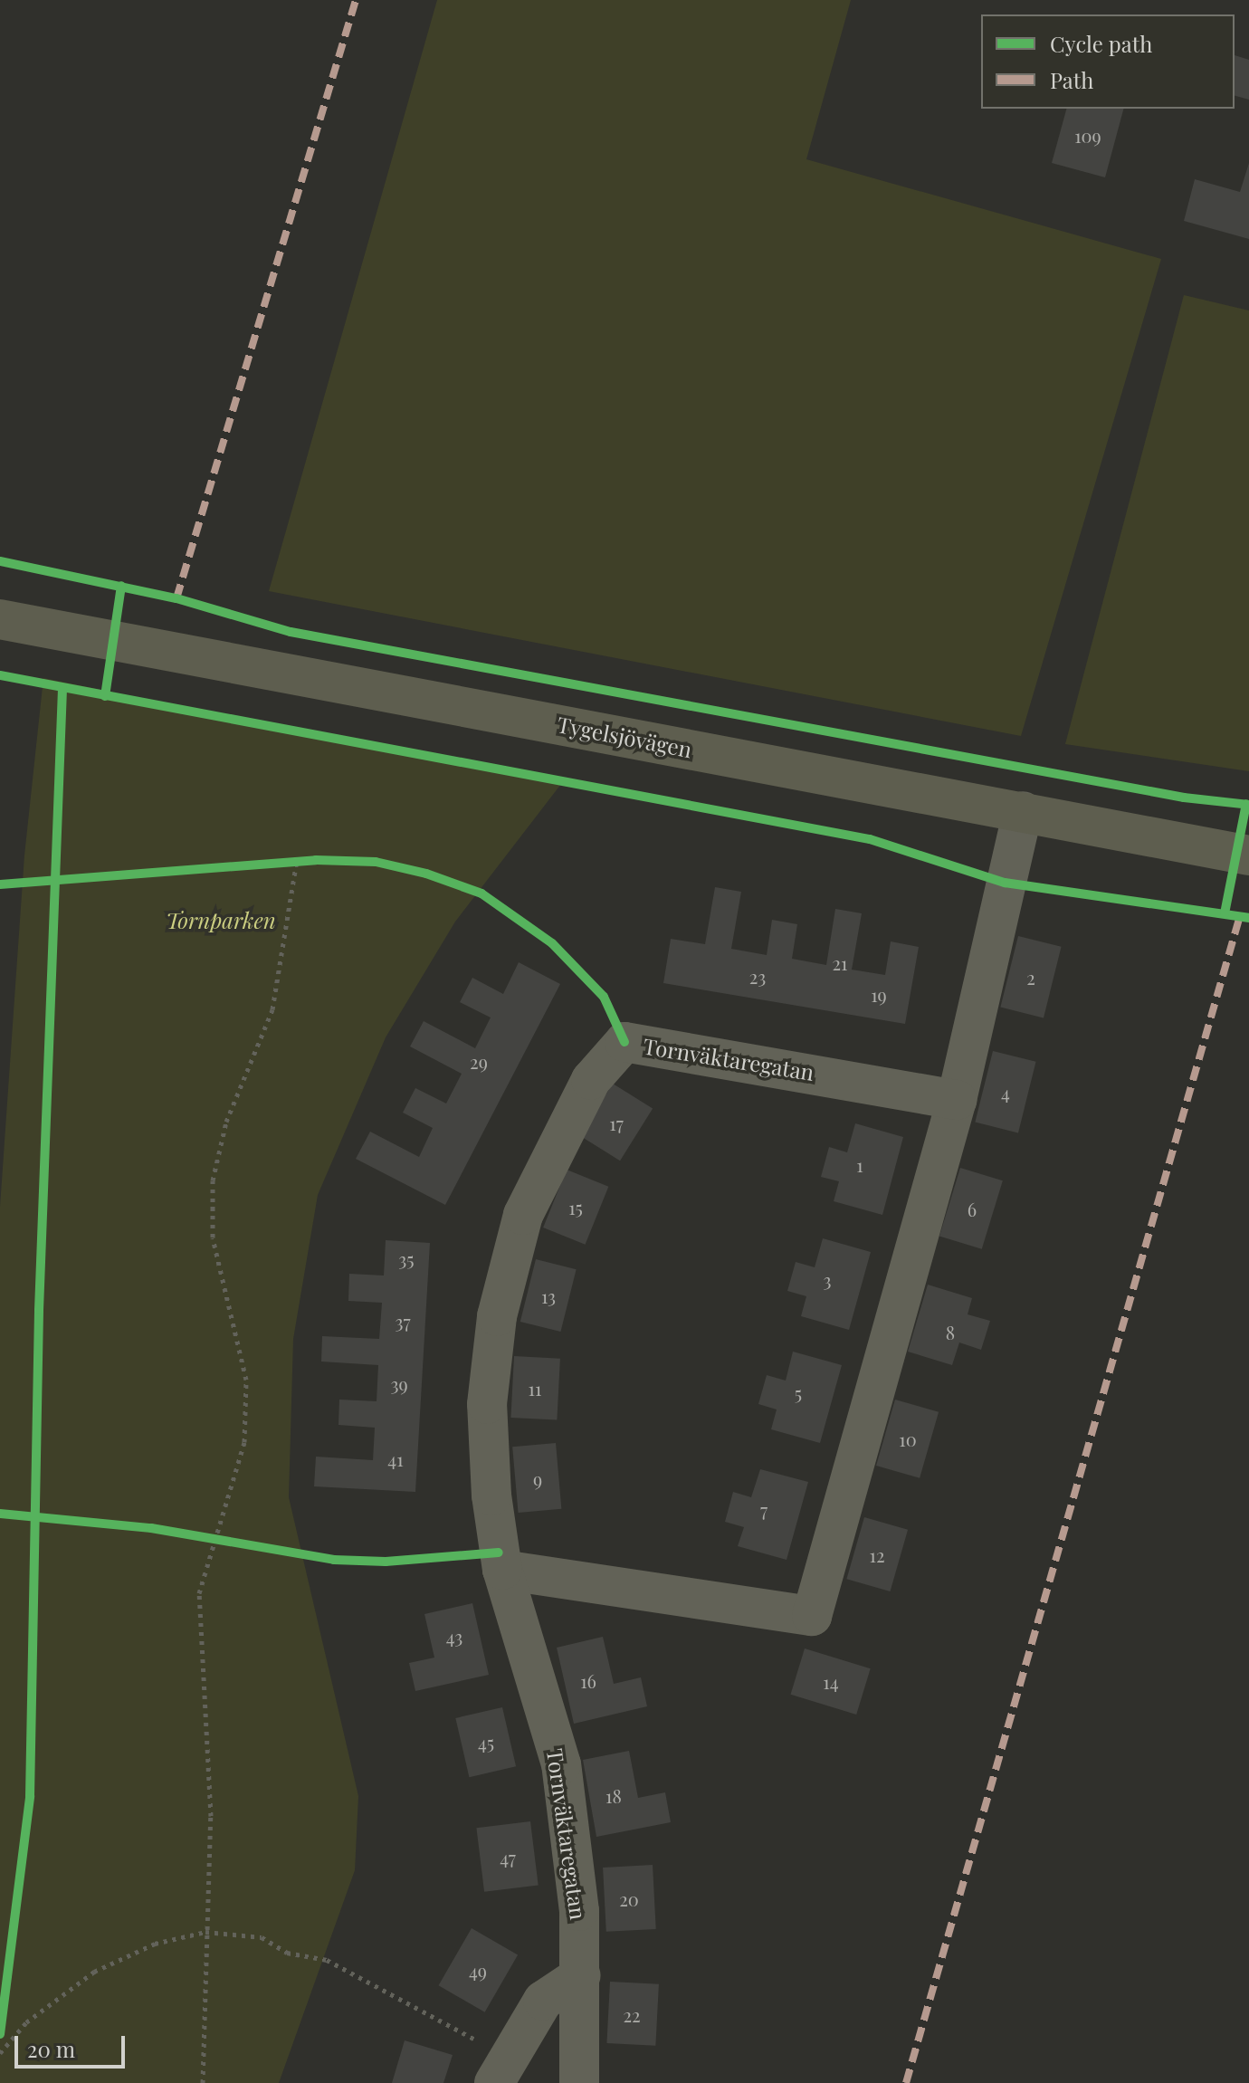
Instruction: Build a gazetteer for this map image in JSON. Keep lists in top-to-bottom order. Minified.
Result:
{"streets":{"main road":["Tygelsjövägen"],"street":["Tornväktaregatan"]},"parks":["Tornparken"],"house_numbers":["109","21","23","2","19","29","4","17","1","15","6","35","3","13","37","8","39","11","5","10","41","9","7","12","43","16","14","45","18","47","20","49","22"],"legend":["Cycle path","Path"],"scale_bar":"20 m"}
